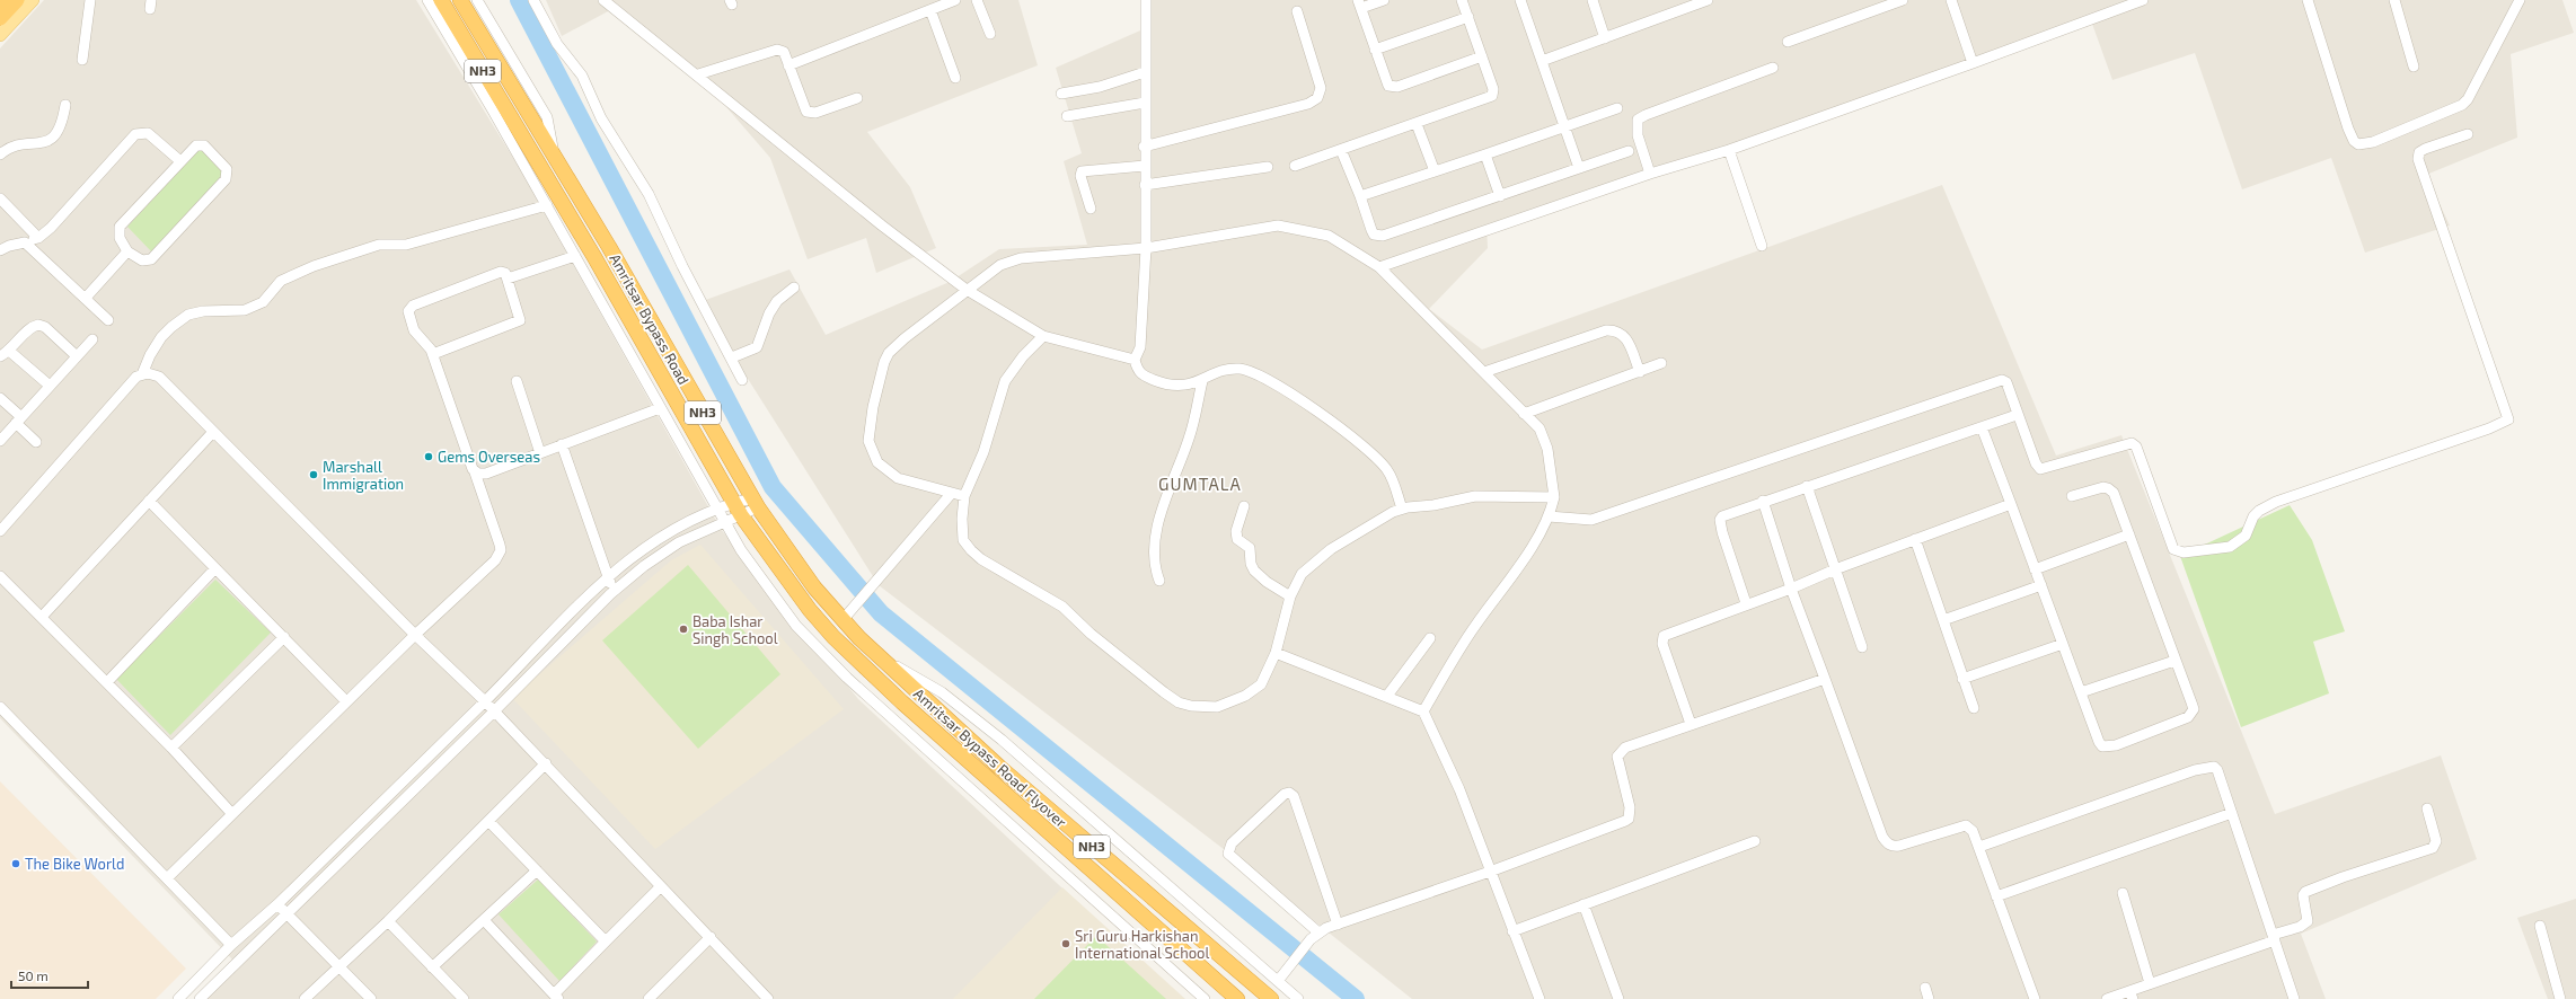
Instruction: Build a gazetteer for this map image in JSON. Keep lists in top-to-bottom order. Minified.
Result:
{"streets":{"highway":["NH3","Amritsar Bypass Road","Amritsar Bypass Road Flyover"]},"crossings":[["NH3","Amritsar Bypass Road"],["Amritsar Bypass Road","Amritsar Bypass Road Flyover"]],"districts":["GUMTALA"],"places":["Gems Overseas","Marshall Immigration","Baba Ishar Singh School","The Bike World","Sri Guru Harkishan International School"],"scale_bar":"50 m"}
